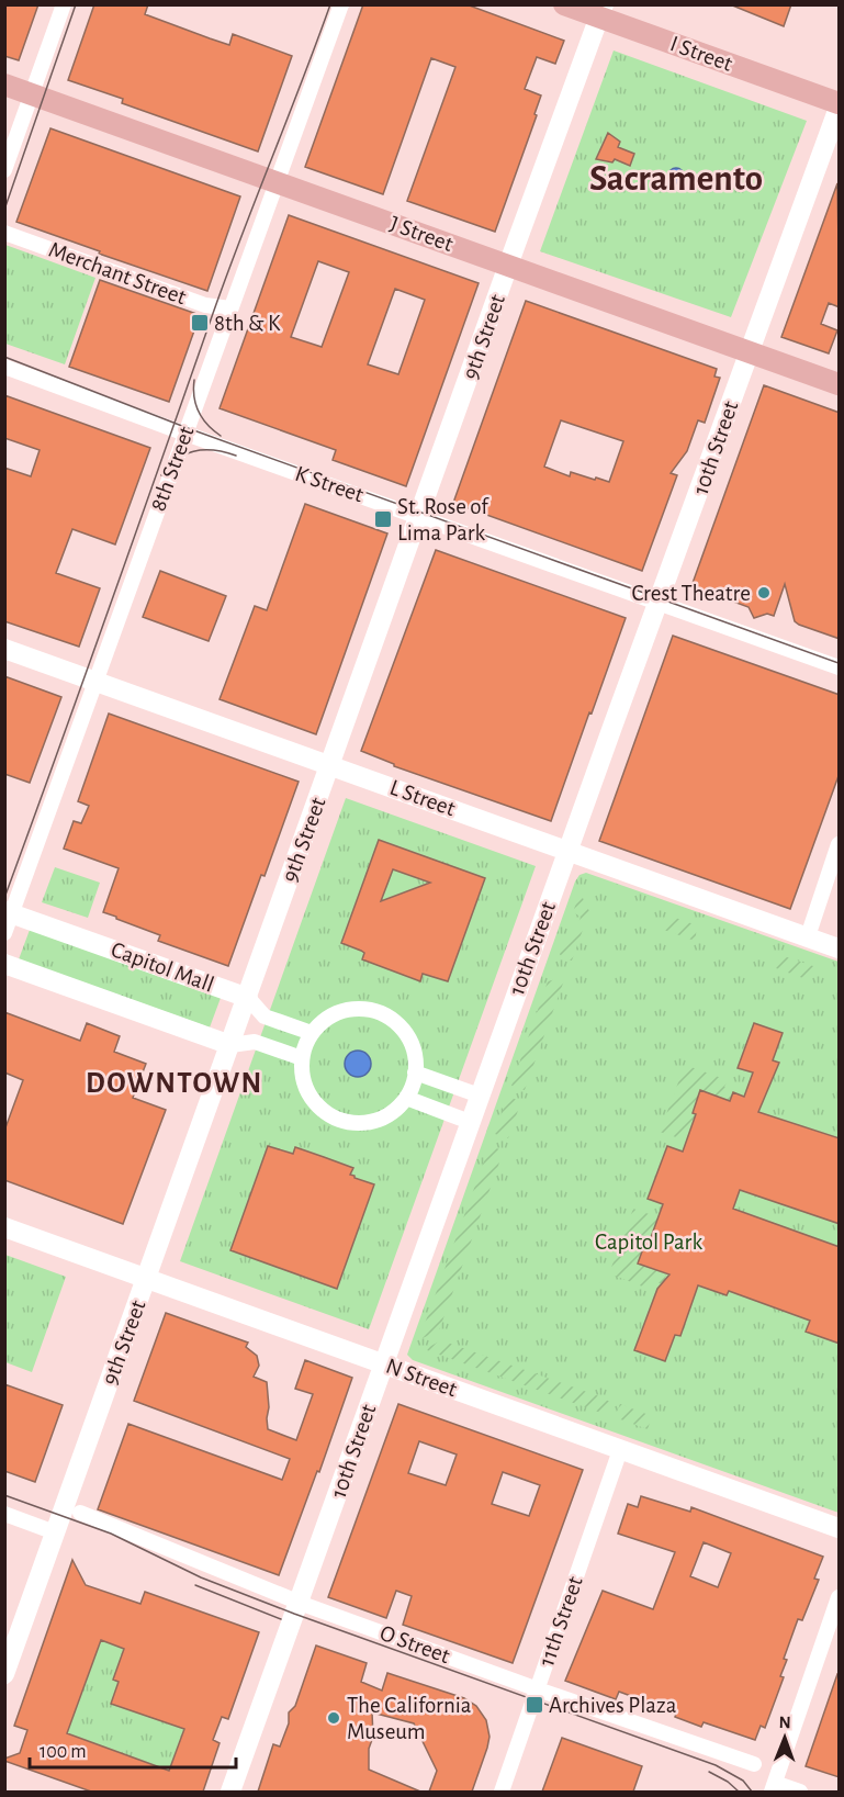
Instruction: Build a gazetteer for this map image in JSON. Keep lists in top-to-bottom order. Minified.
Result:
{"streets":{"main road":["I Street","J Street"],"street":["Merchant Street","9th Street","10th Street","8th Street","K Street","L Street","Capitol Mall","N Street","11th Street","O Street"]},"crossings":[["I Street","9th Street"],["I Street","10th Street"],["J Street","9th Street"],["J Street","10th Street"],["J Street","8th Street"],["Merchant Street","8th Street"],["9th Street","K Street"],["9th Street","L Street"],["9th Street","Capitol Mall"],["9th Street","N Street"],["10th Street","K Street"],["10th Street","L Street"],["10th Street","N Street"],["10th Street","O Street"],["8th Street","K Street"],["8th Street","L Street"],["8th Street","Capitol Mall"],["N Street","11th Street"],["11th Street","O Street"]],"districts":["Sacramento","DOWNTOWN"],"parks":["Capitol Park"],"places":{"transit":["8th & K","St. Rose of Lima Park","Archives Plaza"],"other":["Crest Theatre","The California Museum"]},"scale_bar":"100 m","north":"top"}
